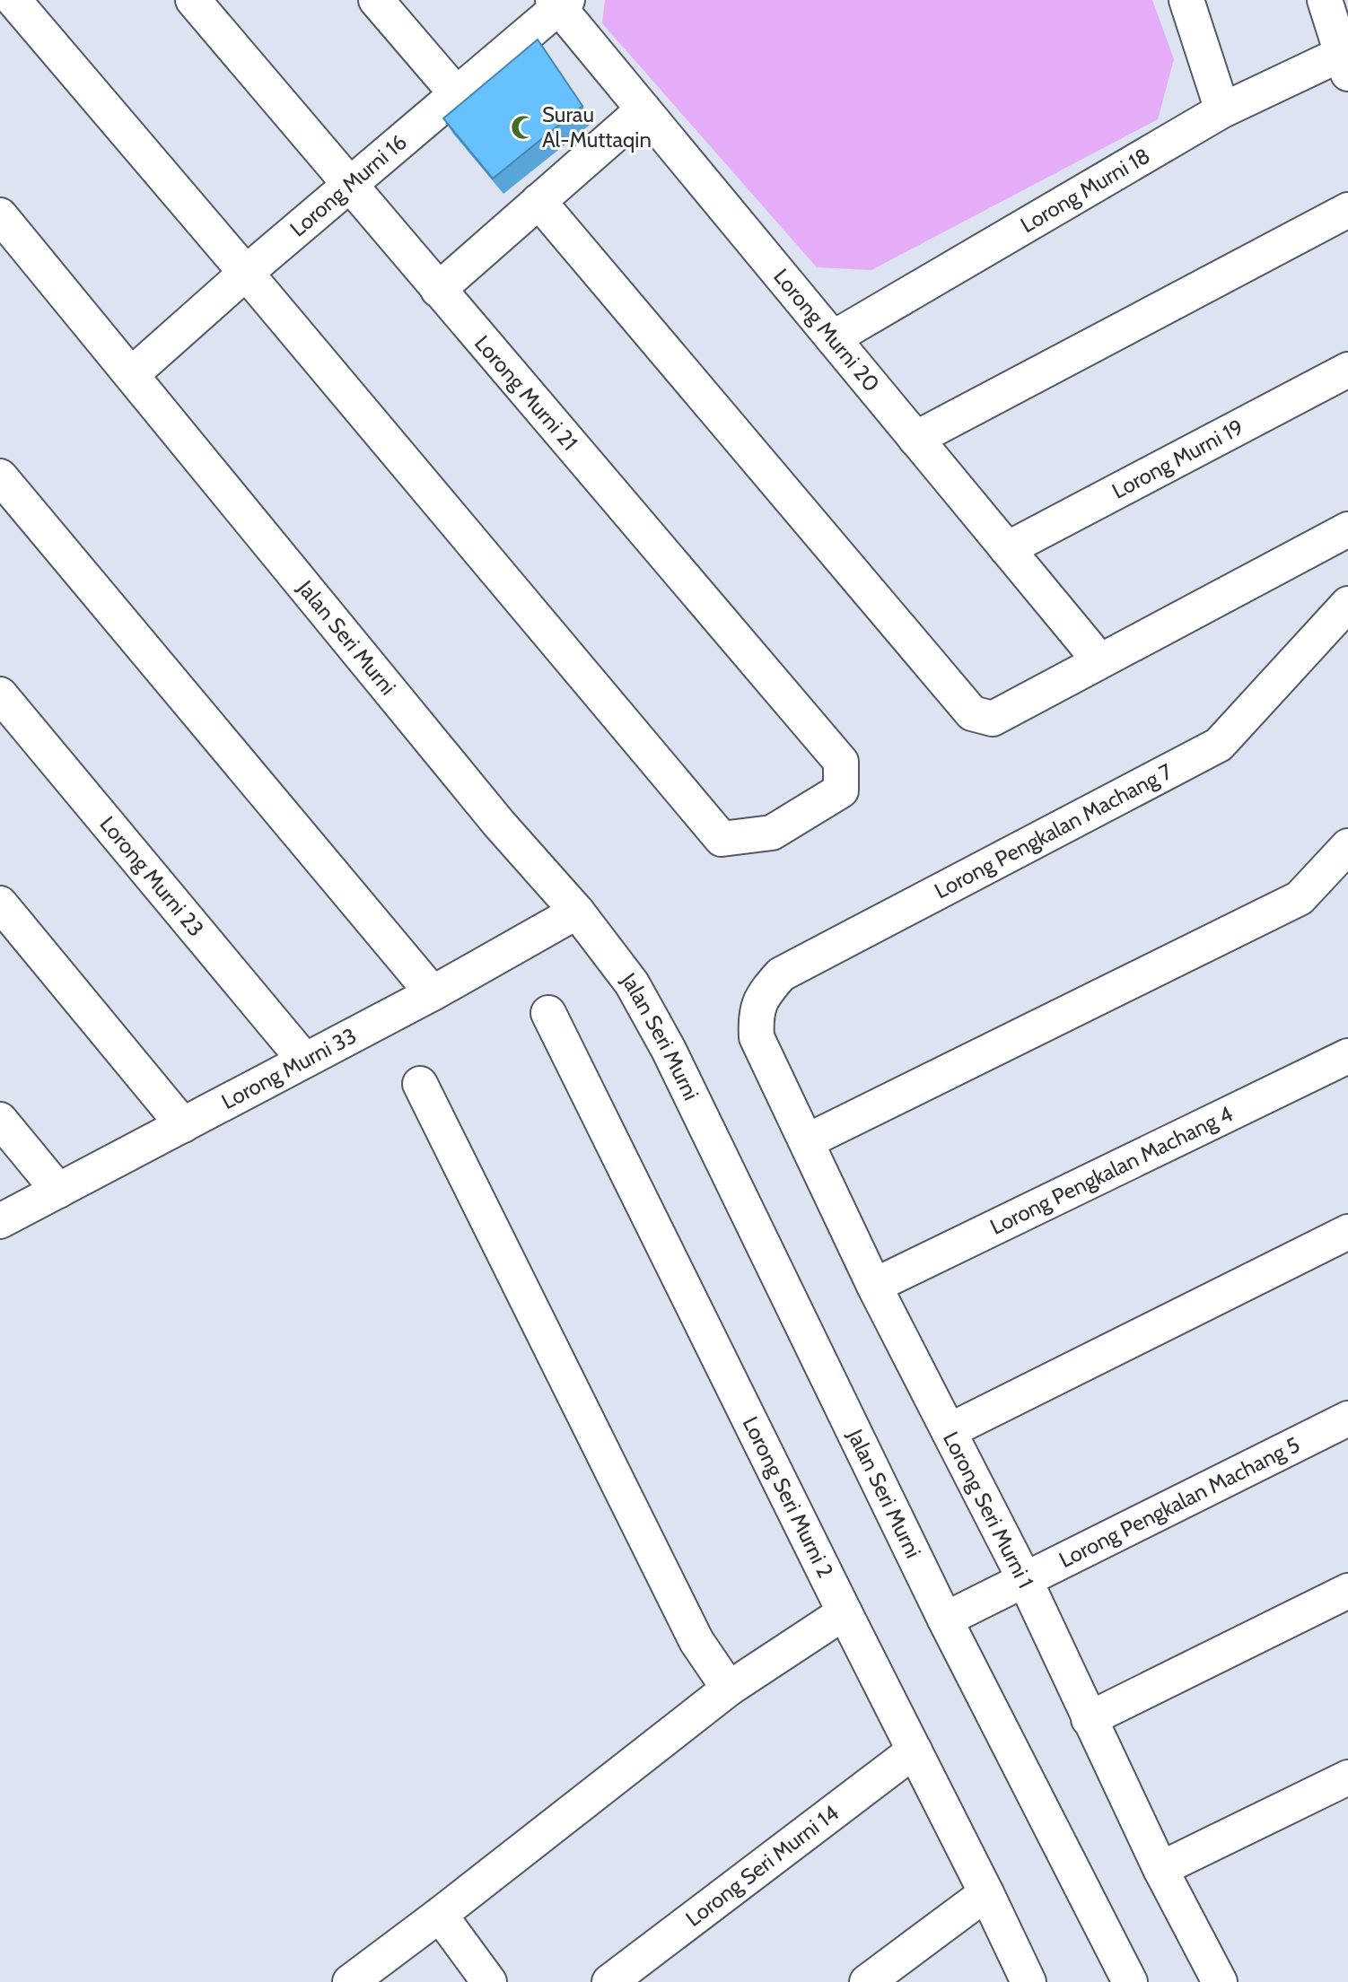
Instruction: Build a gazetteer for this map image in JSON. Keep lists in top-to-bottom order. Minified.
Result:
{"streets":{"street":["Lorong Murni 16","Lorong Murni 18","Lorong Murni 20","Lorong Murni 21","Lorong Murni 19","Jalan Seri Murni","Lorong Pengkalan Machang 7","Lorong Murni 23","Lorong Murni 33","Lorong Pengkalan Machang 4","Lorong Seri Murni 2","Lorong Pengkalan Machang 5","Lorong Seri Murni 1","Lorong Seri Murni 14"]},"crossings":[["Lorong Murni 16","Lorong Murni 20"],["Lorong Murni 16","Lorong Murni 21"],["Lorong Murni 16","Jalan Seri Murni"],["Lorong Murni 18","Lorong Murni 20"],["Lorong Murni 20","Lorong Murni 19"],["Jalan Seri Murni","Lorong Murni 33"],["Jalan Seri Murni","Lorong Pengkalan Machang 5"],["Lorong Pengkalan Machang 7","Lorong Seri Murni 1"],["Lorong Murni 23","Lorong Murni 33"],["Lorong Pengkalan Machang 4","Lorong Seri Murni 1"],["Lorong Seri Murni 2","Lorong Seri Murni 14"],["Lorong Pengkalan Machang 5","Lorong Seri Murni 1"]],"places":{"mosque":["Surau Al-Muttaqin"]}}
